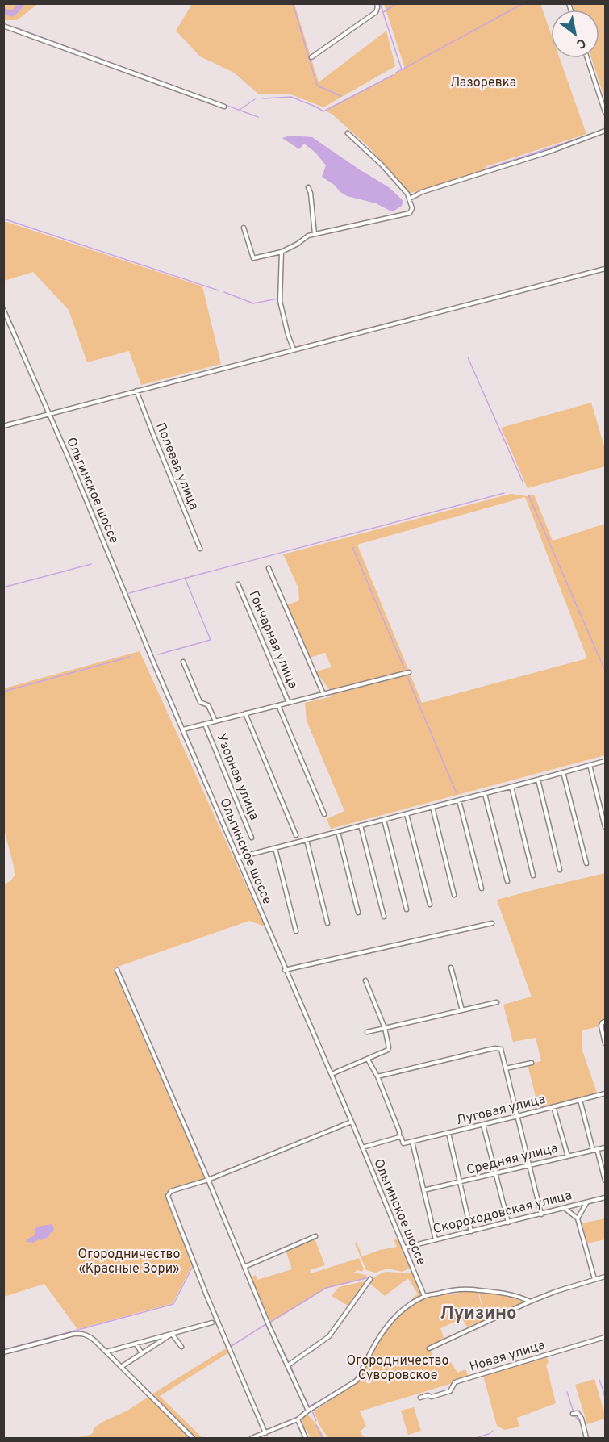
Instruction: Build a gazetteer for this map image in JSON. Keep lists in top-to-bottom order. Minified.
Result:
{"streets":{"street":["Полевая улица","Ольгинское шоссе","Гончарная улица","Узорная улица","Луговая улица","Средняя улица","Скороходовская улица","Новая улица"]},"crossings":[["Ольгинское шоссе","Луговая улица"],["Ольгинское шоссе","Скороходовская улица"]],"districts":["Луизино"],"parks":["Лазоревка","Огородничество «Красные Зори»","Огородничество Суворовское"],"north":"bottom right"}
